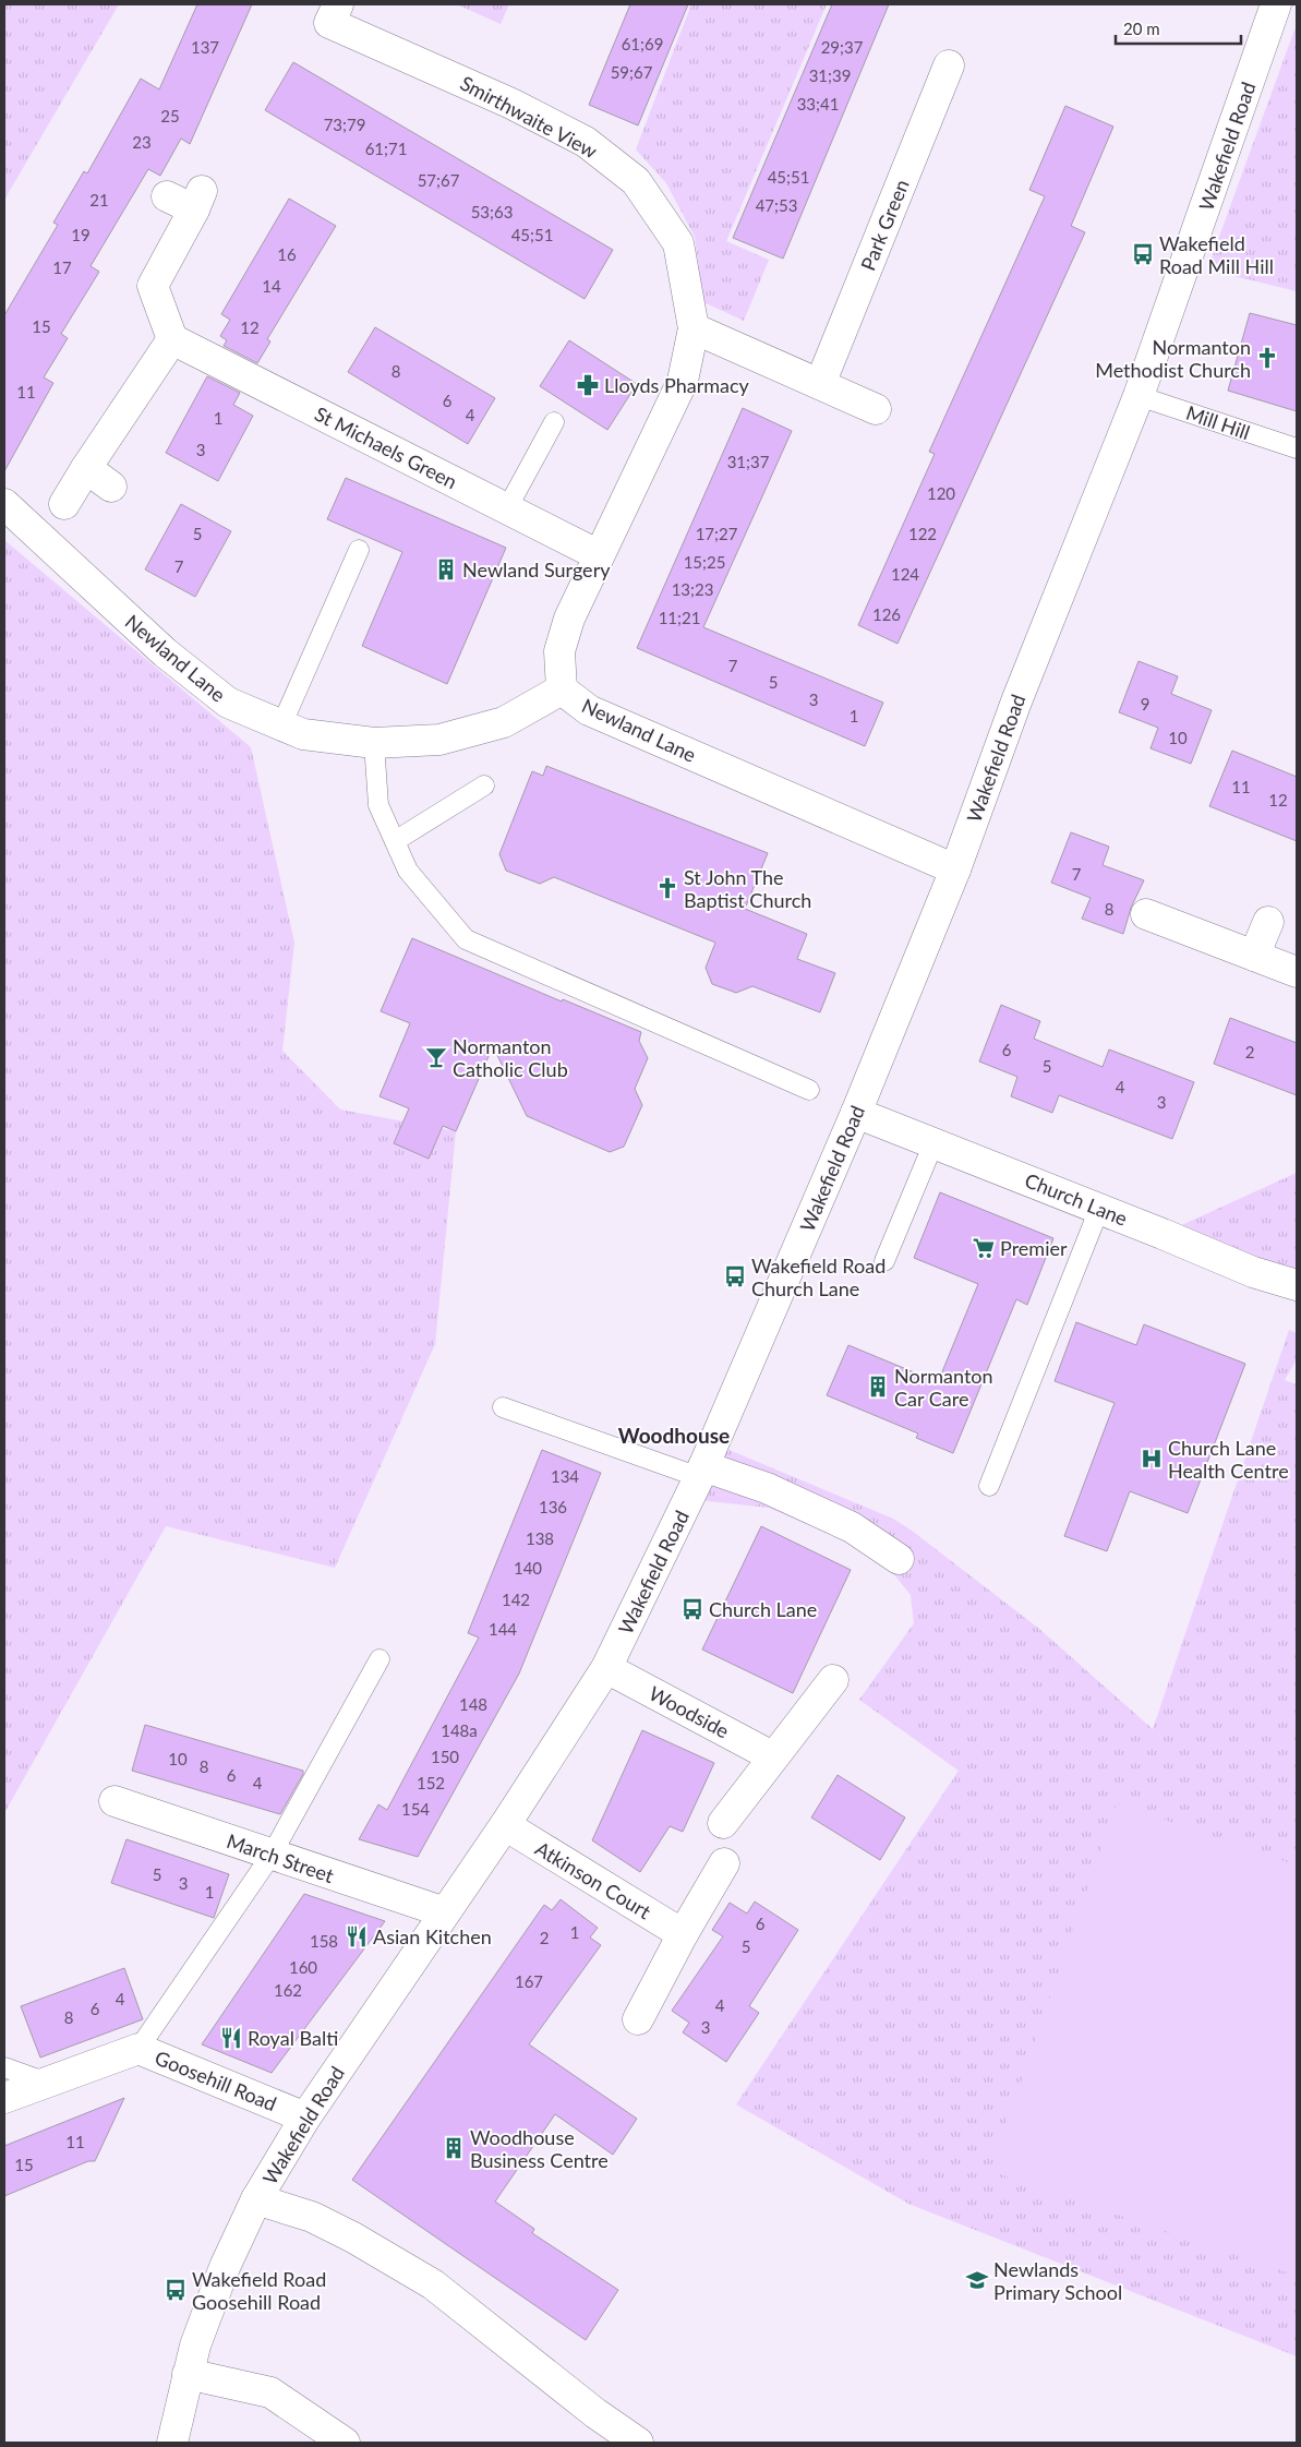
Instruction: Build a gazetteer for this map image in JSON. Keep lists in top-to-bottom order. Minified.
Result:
{"streets":{"street":["Smirthwaite View","Wakefield Road","Park Green","St Michaels Green","Newland Lane","Church Lane","Woodside","March Street","Atkinson Court","Goosehill Road"],"lane":["Mill Hill"]},"crossings":[["Smirthwaite View","St Michaels Green"],["Smirthwaite View","Newland Lane"],["Wakefield Road","Mill Hill"],["Wakefield Road","Newland Lane"],["Wakefield Road","Church Lane"],["Wakefield Road","Woodside"],["Wakefield Road","March Street"],["Wakefield Road","Atkinson Court"],["Wakefield Road","Goosehill Road"]],"districts":["Woodhouse"],"places":{"bus stop":["Wakefield Road Mill Hill","Wakefield Road Church Lane","Church Lane","Wakefield Road Goosehill Road"],"church":["Normanton Methodist Church","St John The Baptist Church"],"pharmacy":["Lloyds Pharmacy"],"building":["Newland Surgery","Normanton Car Care","Woodhouse Business Centre"],"bar":["Normanton Catholic Club"],"supermarket":["Premier"],"hospital":["Church Lane Health Centre"],"restaurant":["Asian Kitchen","Royal Balti"],"school or university":["Newlands Primary School"]},"house_numbers":["61;69","137","29;37","59;67","31;39","33;41","25","73;79","23","61;71","45;51","57;67","21","47;53","53;63","19","45;51","16","17","14","15","12","8","11","6","4","1","3","31;37","120","5","17;27","122","15;25","7","124","13;23","126","11;21","7","5","3","9","1","10","11","12","7","8","6","2","5","4","3","134","136","138","140","142","144","148","148a","150","10","8","6","4","152","154","5","3","1","6","1","2","158","5","160","167","162","4","4","6","8","3","11","15"],"scale_bar":"20 m"}
